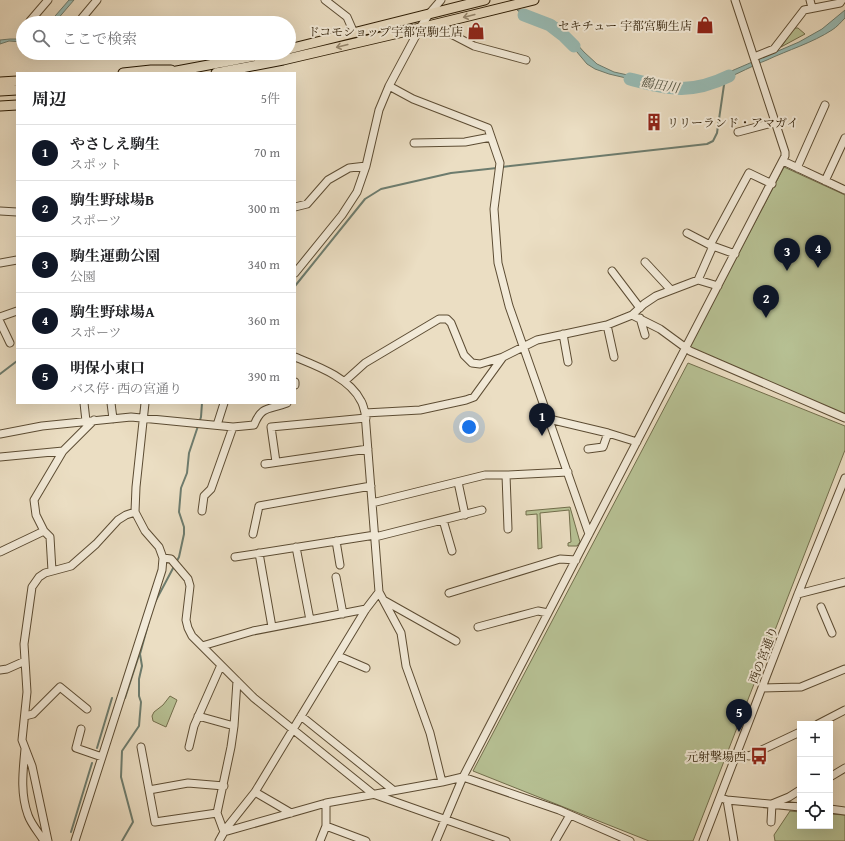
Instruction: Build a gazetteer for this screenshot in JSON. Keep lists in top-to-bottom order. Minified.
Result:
{"streets":{"street":["西の宮通り"]},"water":["鶴田川"],"places":{"shop":["セキチュー 宇都宮駒生店","ドコモショップ宇都宮駒生店"],"building":["リリーランド・アマガイ"],"bus stop":["元射撃場西"]},"page":{"search":"ここで検索","heading":["周辺","5件"],"list":[{"mark":"1","name":"やさしえ駒生","note":"スポット","value":"70 m"},{"mark":"2","name":"駒生野球場B","note":"スポーツ","value":"300 m"},{"mark":"3","name":"駒生運動公園","note":"公園","value":"340 m"},{"mark":"4","name":"駒生野球場A","note":"スポーツ","value":"360 m"},{"mark":"5","name":"明保小東口","note":"バス停 · 西の宮通り","value":"390 m"}],"pins":["4","3","2","1","5"],"map_buttons":["+","−"]}}
